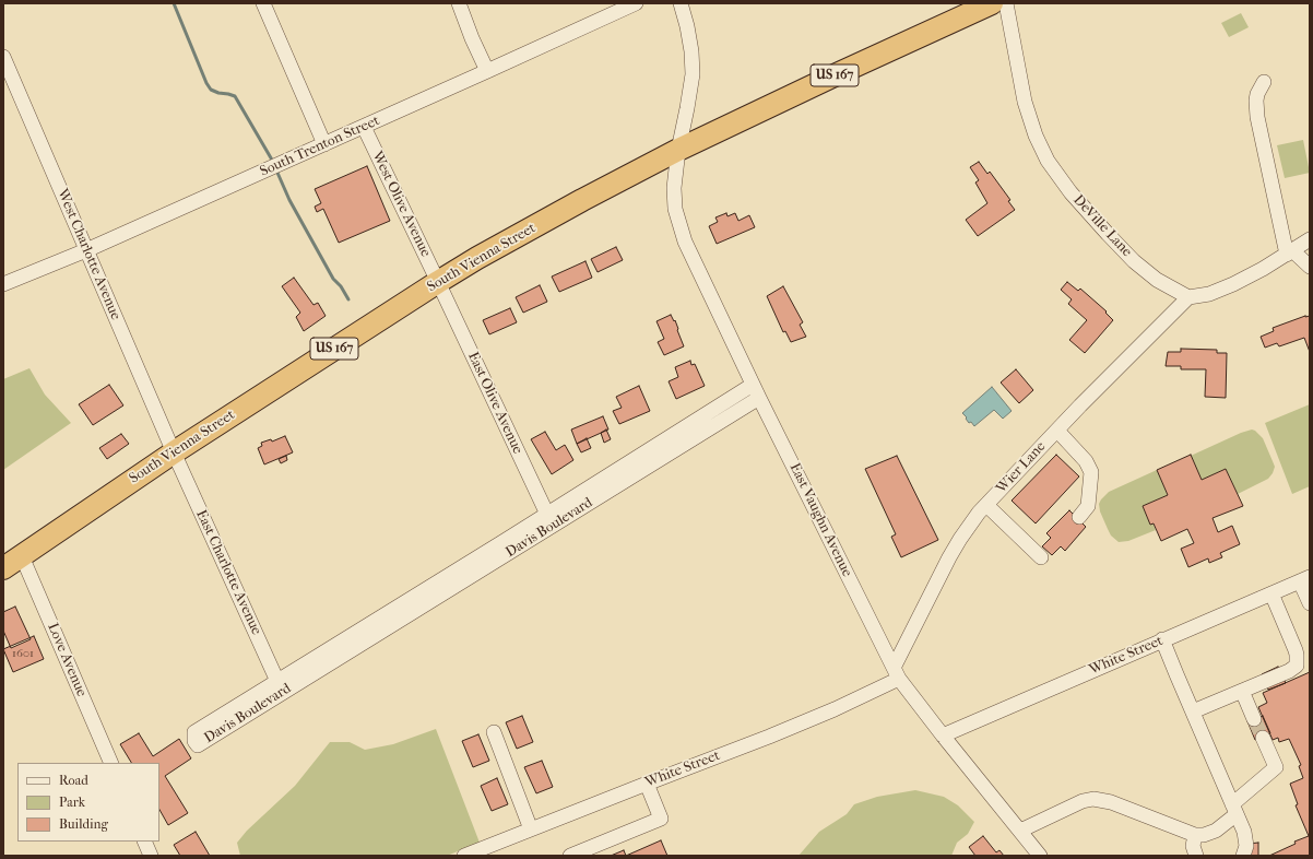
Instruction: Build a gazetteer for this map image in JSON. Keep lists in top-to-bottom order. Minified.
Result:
{"streets":{"highway":["US 167","South Vienna Street"],"street":["South Trenton Street","West Olive Avenue","DeVille Lane","West Charlotte Avenue","East Olive Avenue","Wier Lane","East Vaughn Avenue","Davis Boulevard","East Charlotte Avenue","White Street","Love Avenue"]},"crossings":[["South Trenton Street","West Olive Avenue"],["South Trenton Street","West Charlotte Avenue"],["West Olive Avenue","South Vienna Street"],["West Olive Avenue","East Olive Avenue"],["DeVille Lane","Wier Lane"],["West Charlotte Avenue","South Vienna Street"],["West Charlotte Avenue","East Charlotte Avenue"],["South Vienna Street","East Olive Avenue"],["South Vienna Street","East Vaughn Avenue"],["South Vienna Street","East Charlotte Avenue"],["South Vienna Street","Love Avenue"],["East Olive Avenue","Davis Boulevard"],["Wier Lane","East Vaughn Avenue"],["Wier Lane","White Street"],["East Vaughn Avenue","Davis Boulevard"],["East Vaughn Avenue","White Street"],["Davis Boulevard","East Charlotte Avenue"]],"house_numbers":["1601"],"legend":["Road","Park","Building"]}
